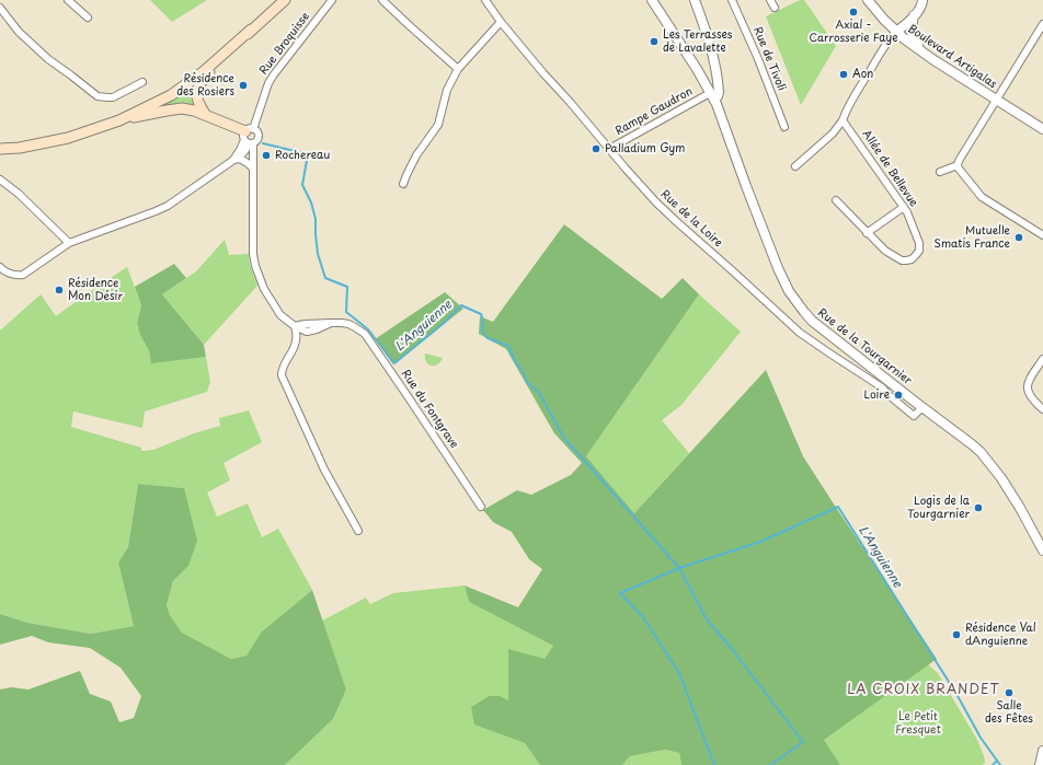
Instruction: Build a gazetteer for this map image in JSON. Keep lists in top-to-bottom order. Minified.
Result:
{"streets":{"street":["Rue Broquisse","Boulevard Artigalas","Rue de Tivoli","Rampe Gaudron","Allée de Bellevue","Rue de la Loire","Rue de la Tourgarnier","Rue du Fontgrave"]},"crossings":[["Rampe Gaudron","Rue de la Loire"],["Rampe Gaudron","Rue de la Tourgarnier"],["Rue de la Loire","Rue de la Tourgarnier"]],"districts":["LA CROIX BRANDET"],"water":["L'Anguienne"],"parks":["Le Petit Fresquet"],"places":["Axial - Carrosserie Faye","Les Terrasses de Lavalette","Aon","Résidence des Rosiers","Palladium Gym","Rochereau","Mutuelle Smatis France","Résidence Mon Désir","Loire","Logis de la Tourgarnier","Résidence Val dAnguienne","Salle des Fêtes"]}
